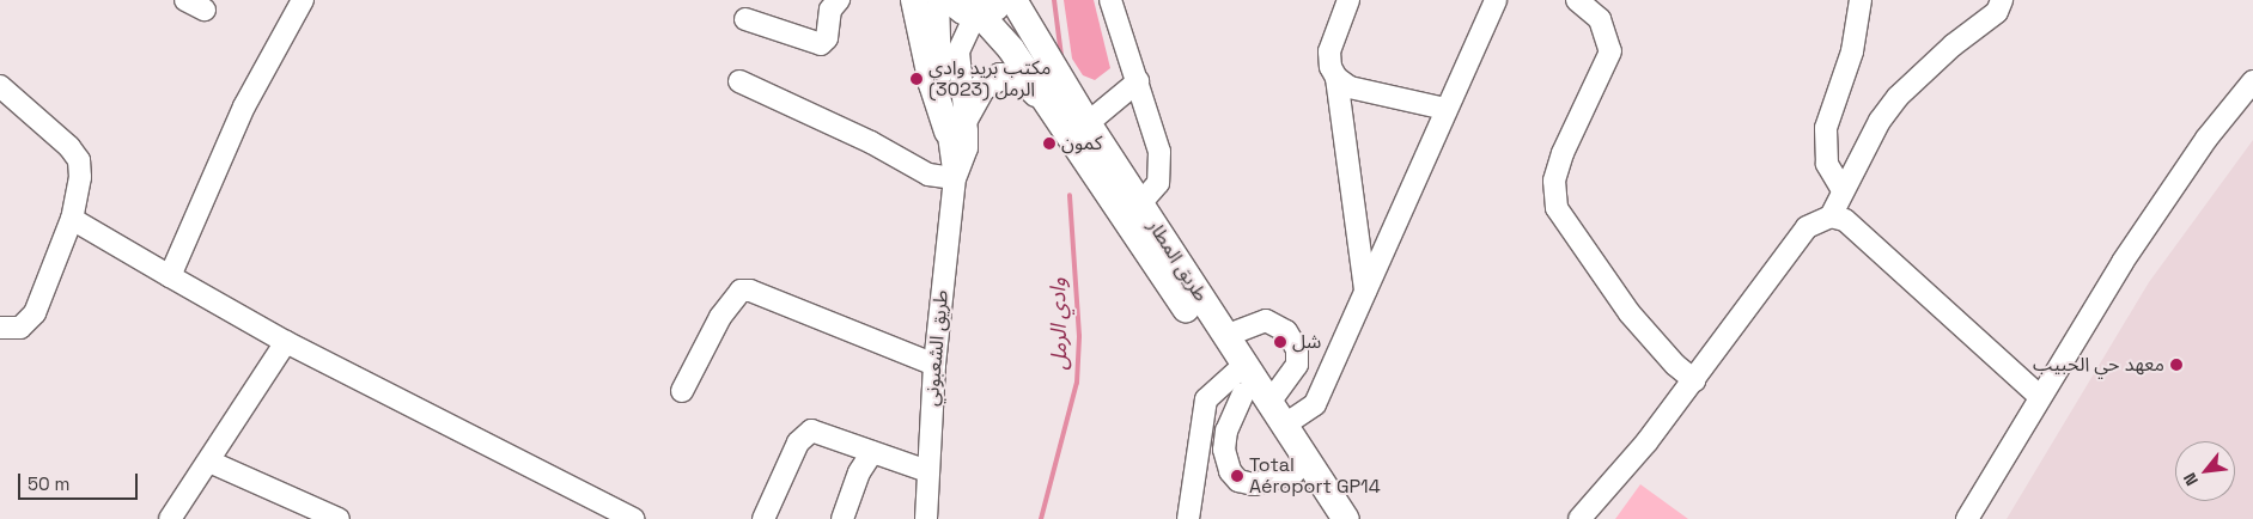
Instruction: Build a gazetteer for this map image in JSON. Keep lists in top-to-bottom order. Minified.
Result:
{"streets":{"main road":["طريق المطار"],"street":["طريق الشعبوني"]},"crossings":[["طريق المطار","طريق الشعبوني"]],"water":["وادي الرمل"],"places":["مكتب بريد وادي الرمل (3023)","كمون","شل","معهد حي الحبيب","Total Aéroport GP14"],"scale_bar":"50 m","north":"bottom left"}
